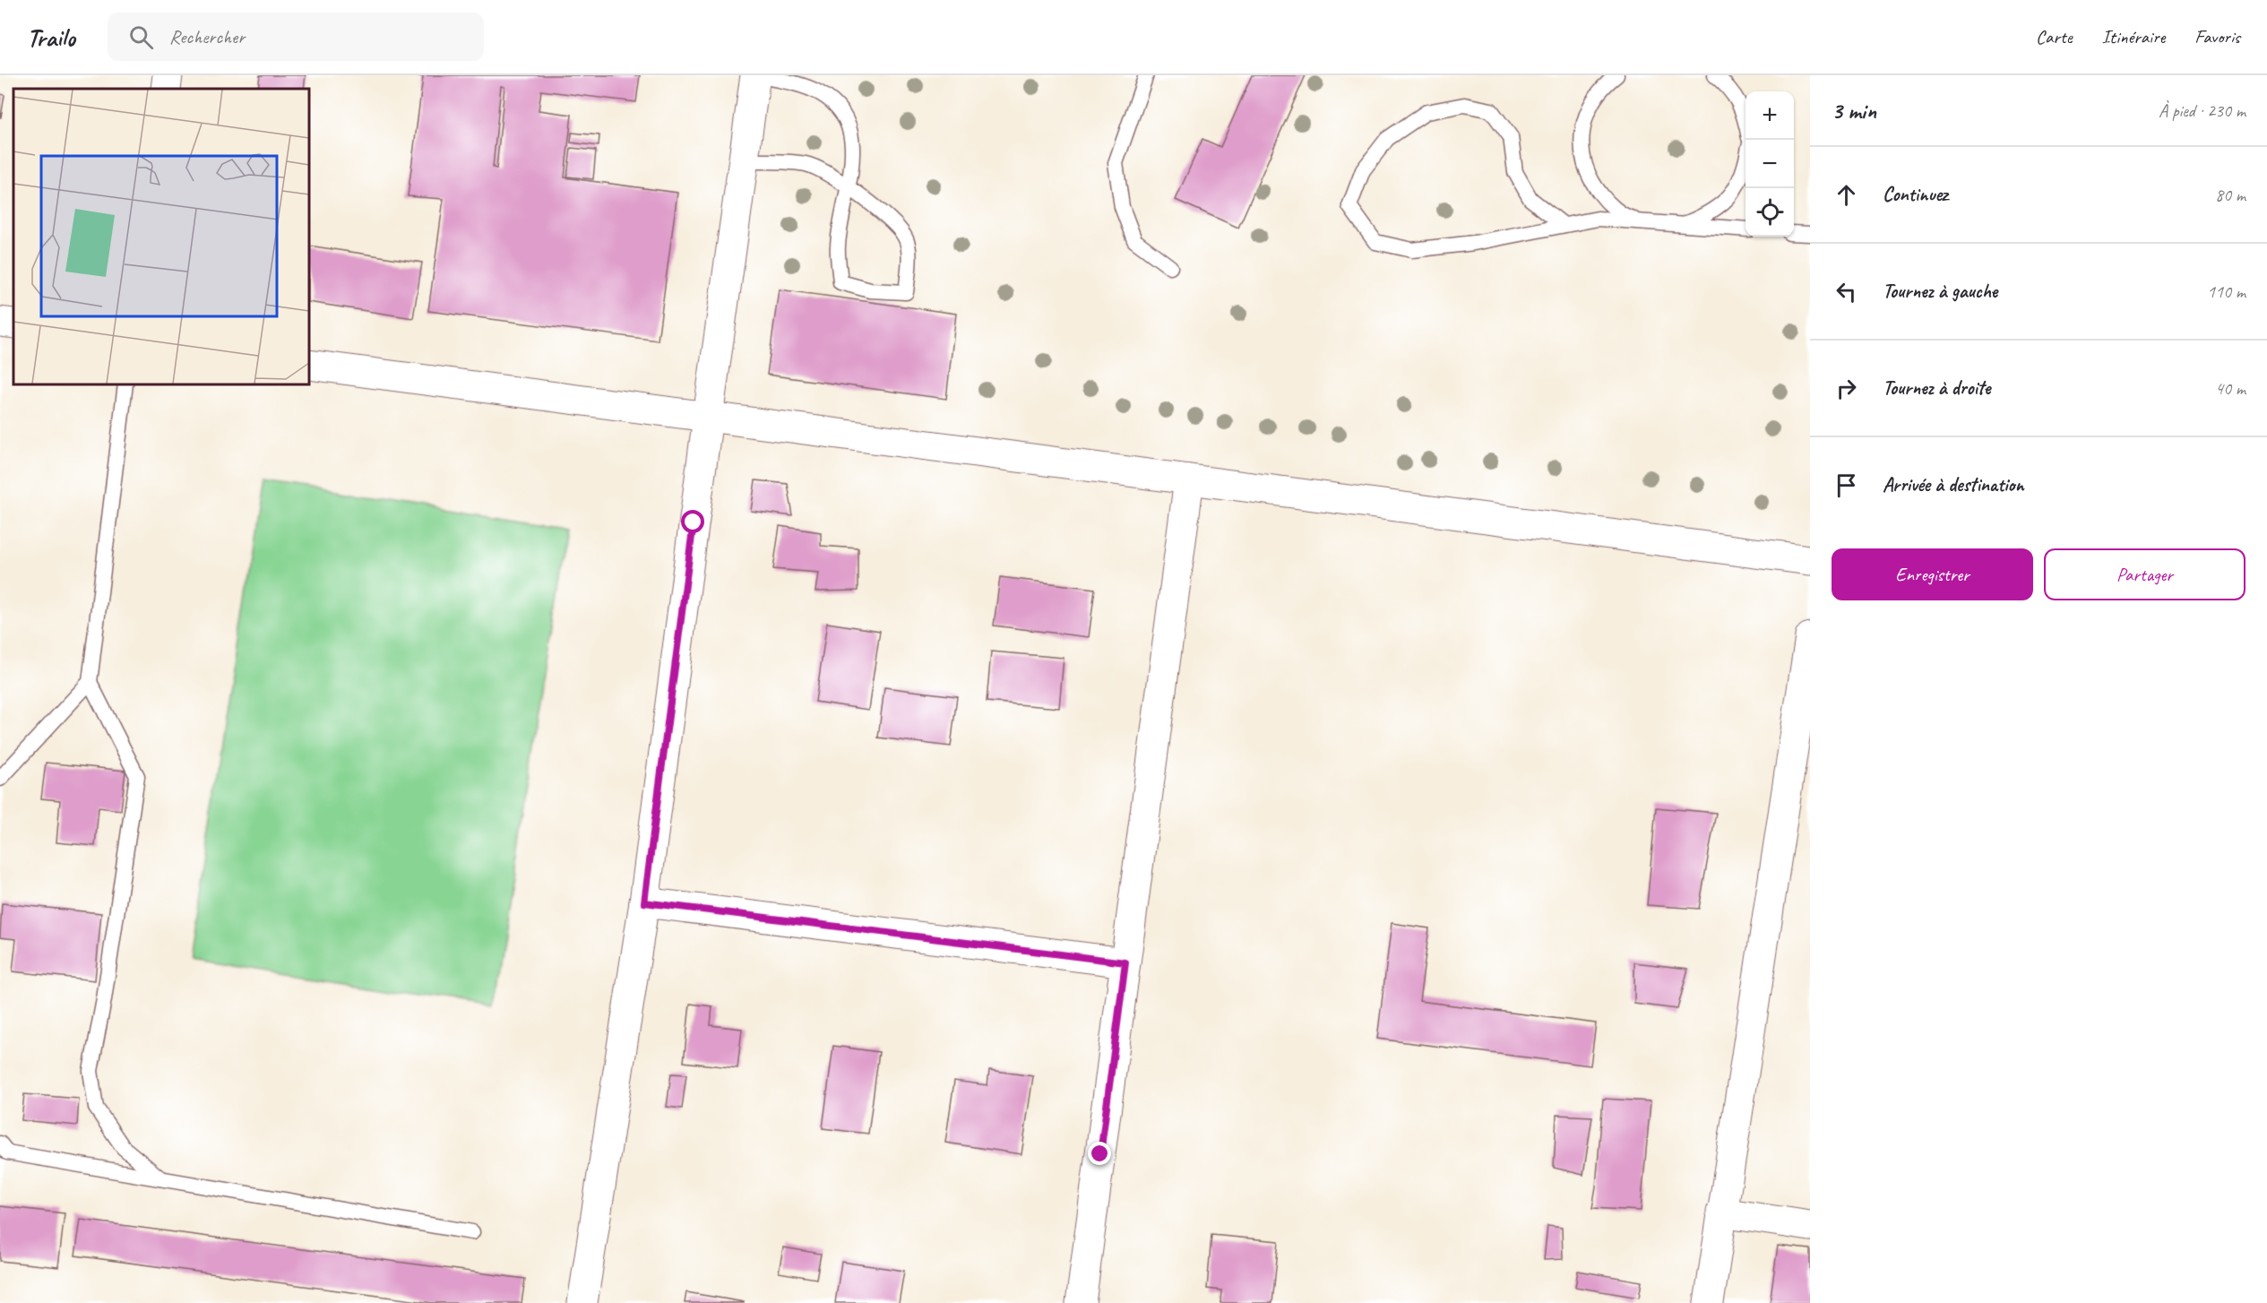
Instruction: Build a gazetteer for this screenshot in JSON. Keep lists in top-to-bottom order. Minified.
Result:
{"page":{"header":"Trailo","search":"Rechercher","nav":["Carte","Itinéraire","Favoris"],"heading":["3 min","À pied · 230 m"],"map_buttons":["+","−"],"list":[["Continuez","80 m"],["Tournez à gauche","110 m"],["Tournez à droite","40 m"],"Arrivée à destination"],"buttons":["Enregistrer","Partager"]}}
